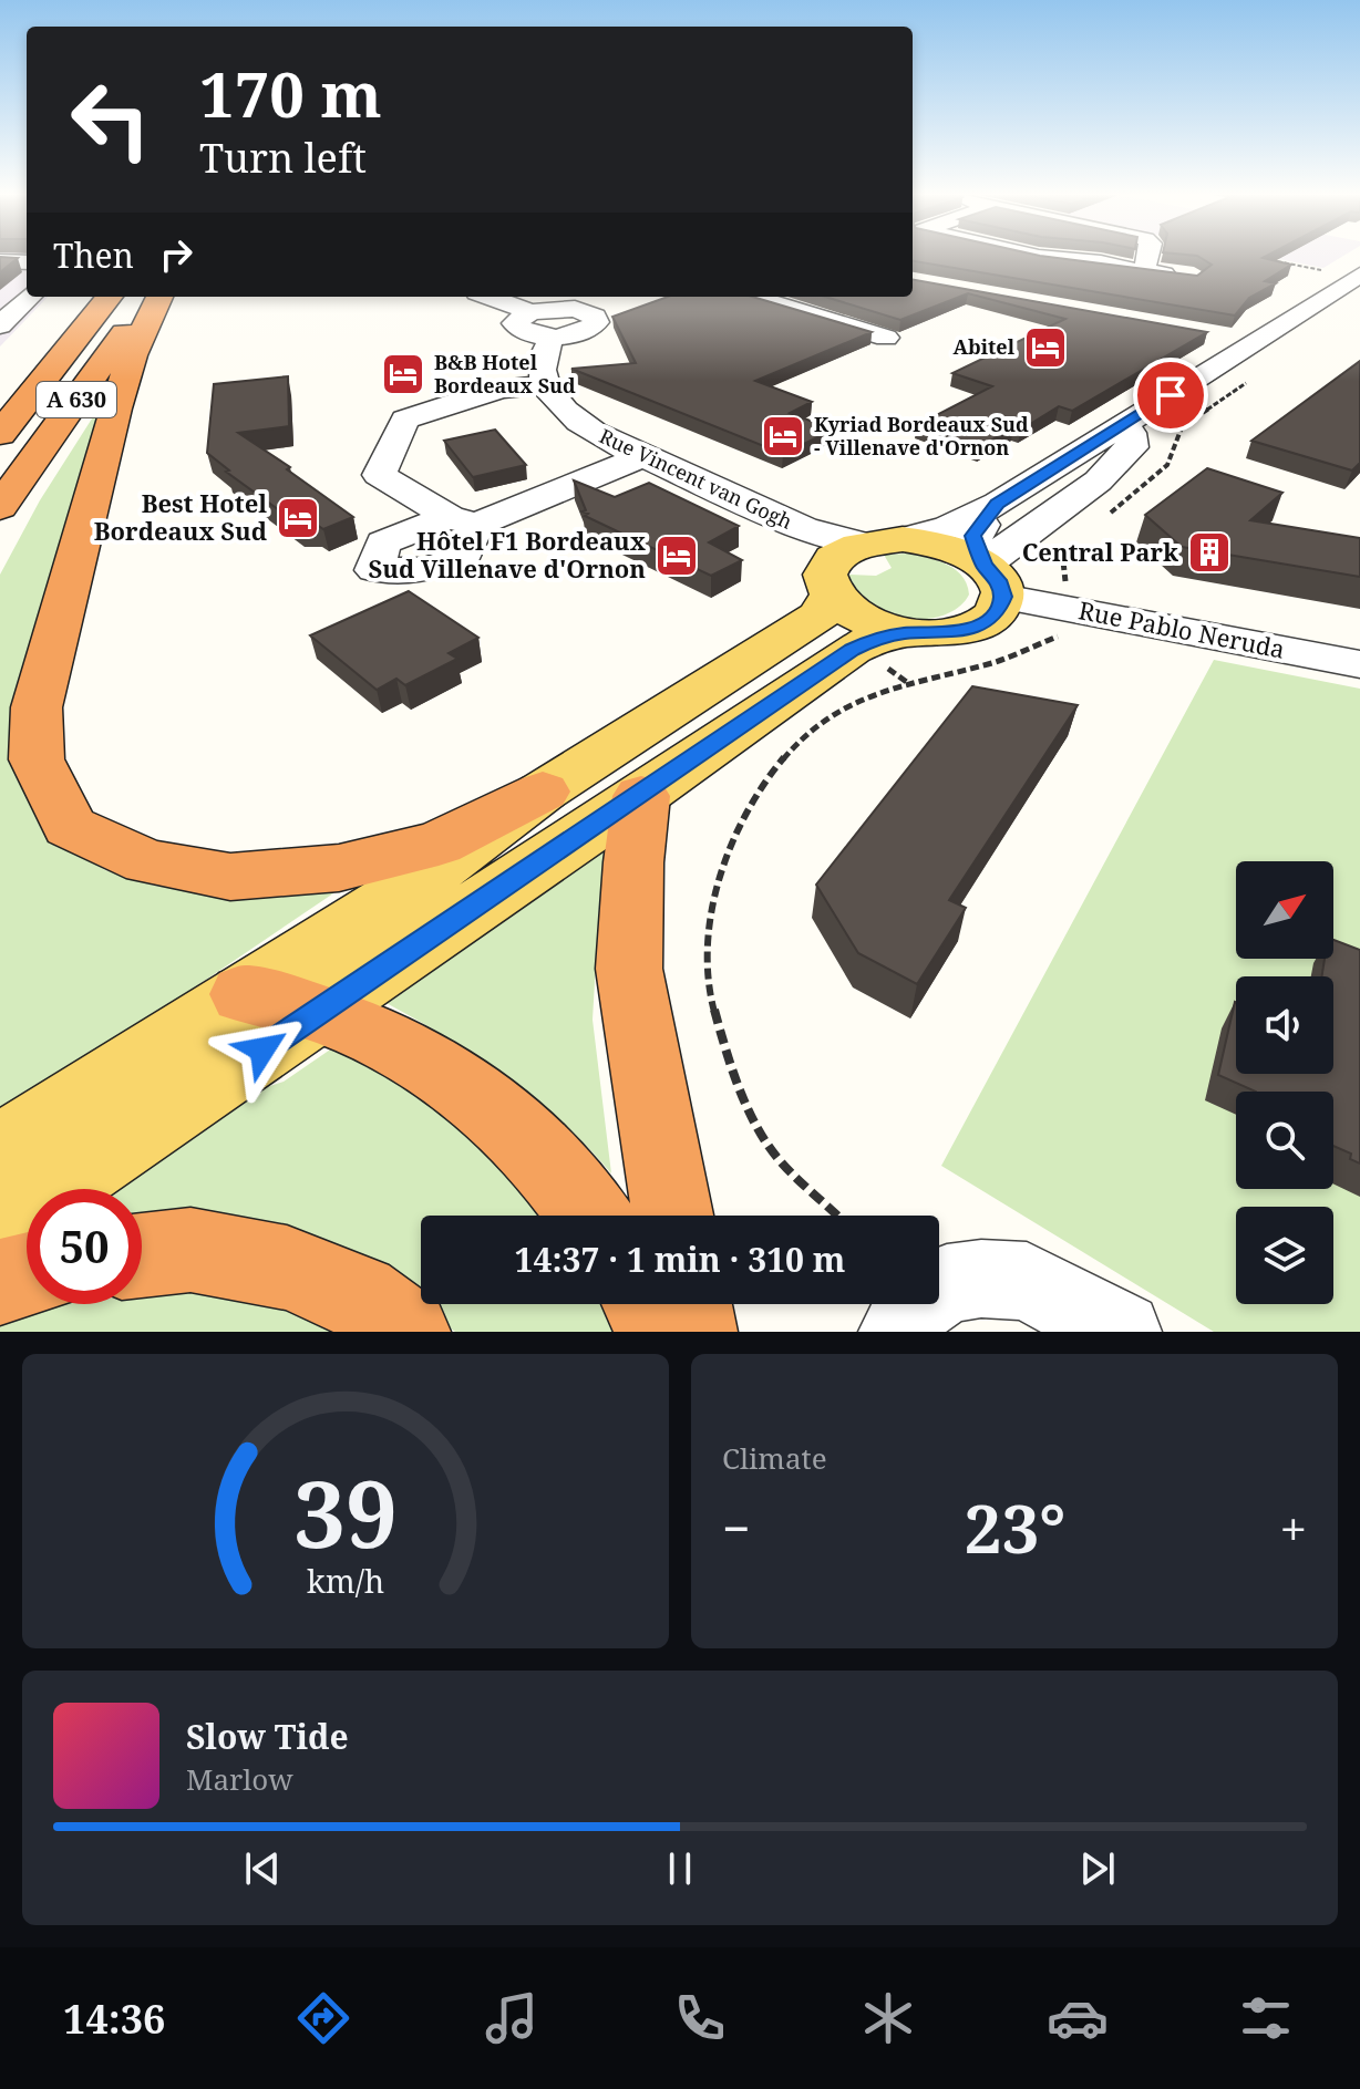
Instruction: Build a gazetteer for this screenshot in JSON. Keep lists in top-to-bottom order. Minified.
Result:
{"streets":{"highway":["A 630"],"street":["Rue Vincent van Gogh","Rue Pablo Neruda"]},"places":{"hotel":["Abitel","B&B Hotel Bordeaux Sud","Kyriad Bordeaux Sud - Villenave d'Ornon","Best Hotel Bordeaux Sud","Hôtel F1 Bordeaux Sud Villenave d'Ornon"],"building":["Central Park"]},"north":"top right","page":{"turn":["170 m","Turn left"],"then":"Then","limit":"50","trip":"14:37 · 1 min · 310 m","tile":"Climate","heat":["−","23°","+"],"song":["Slow Tide","Marlow"],"tabs":"14:36","gauge":["39","km/h"]}}
